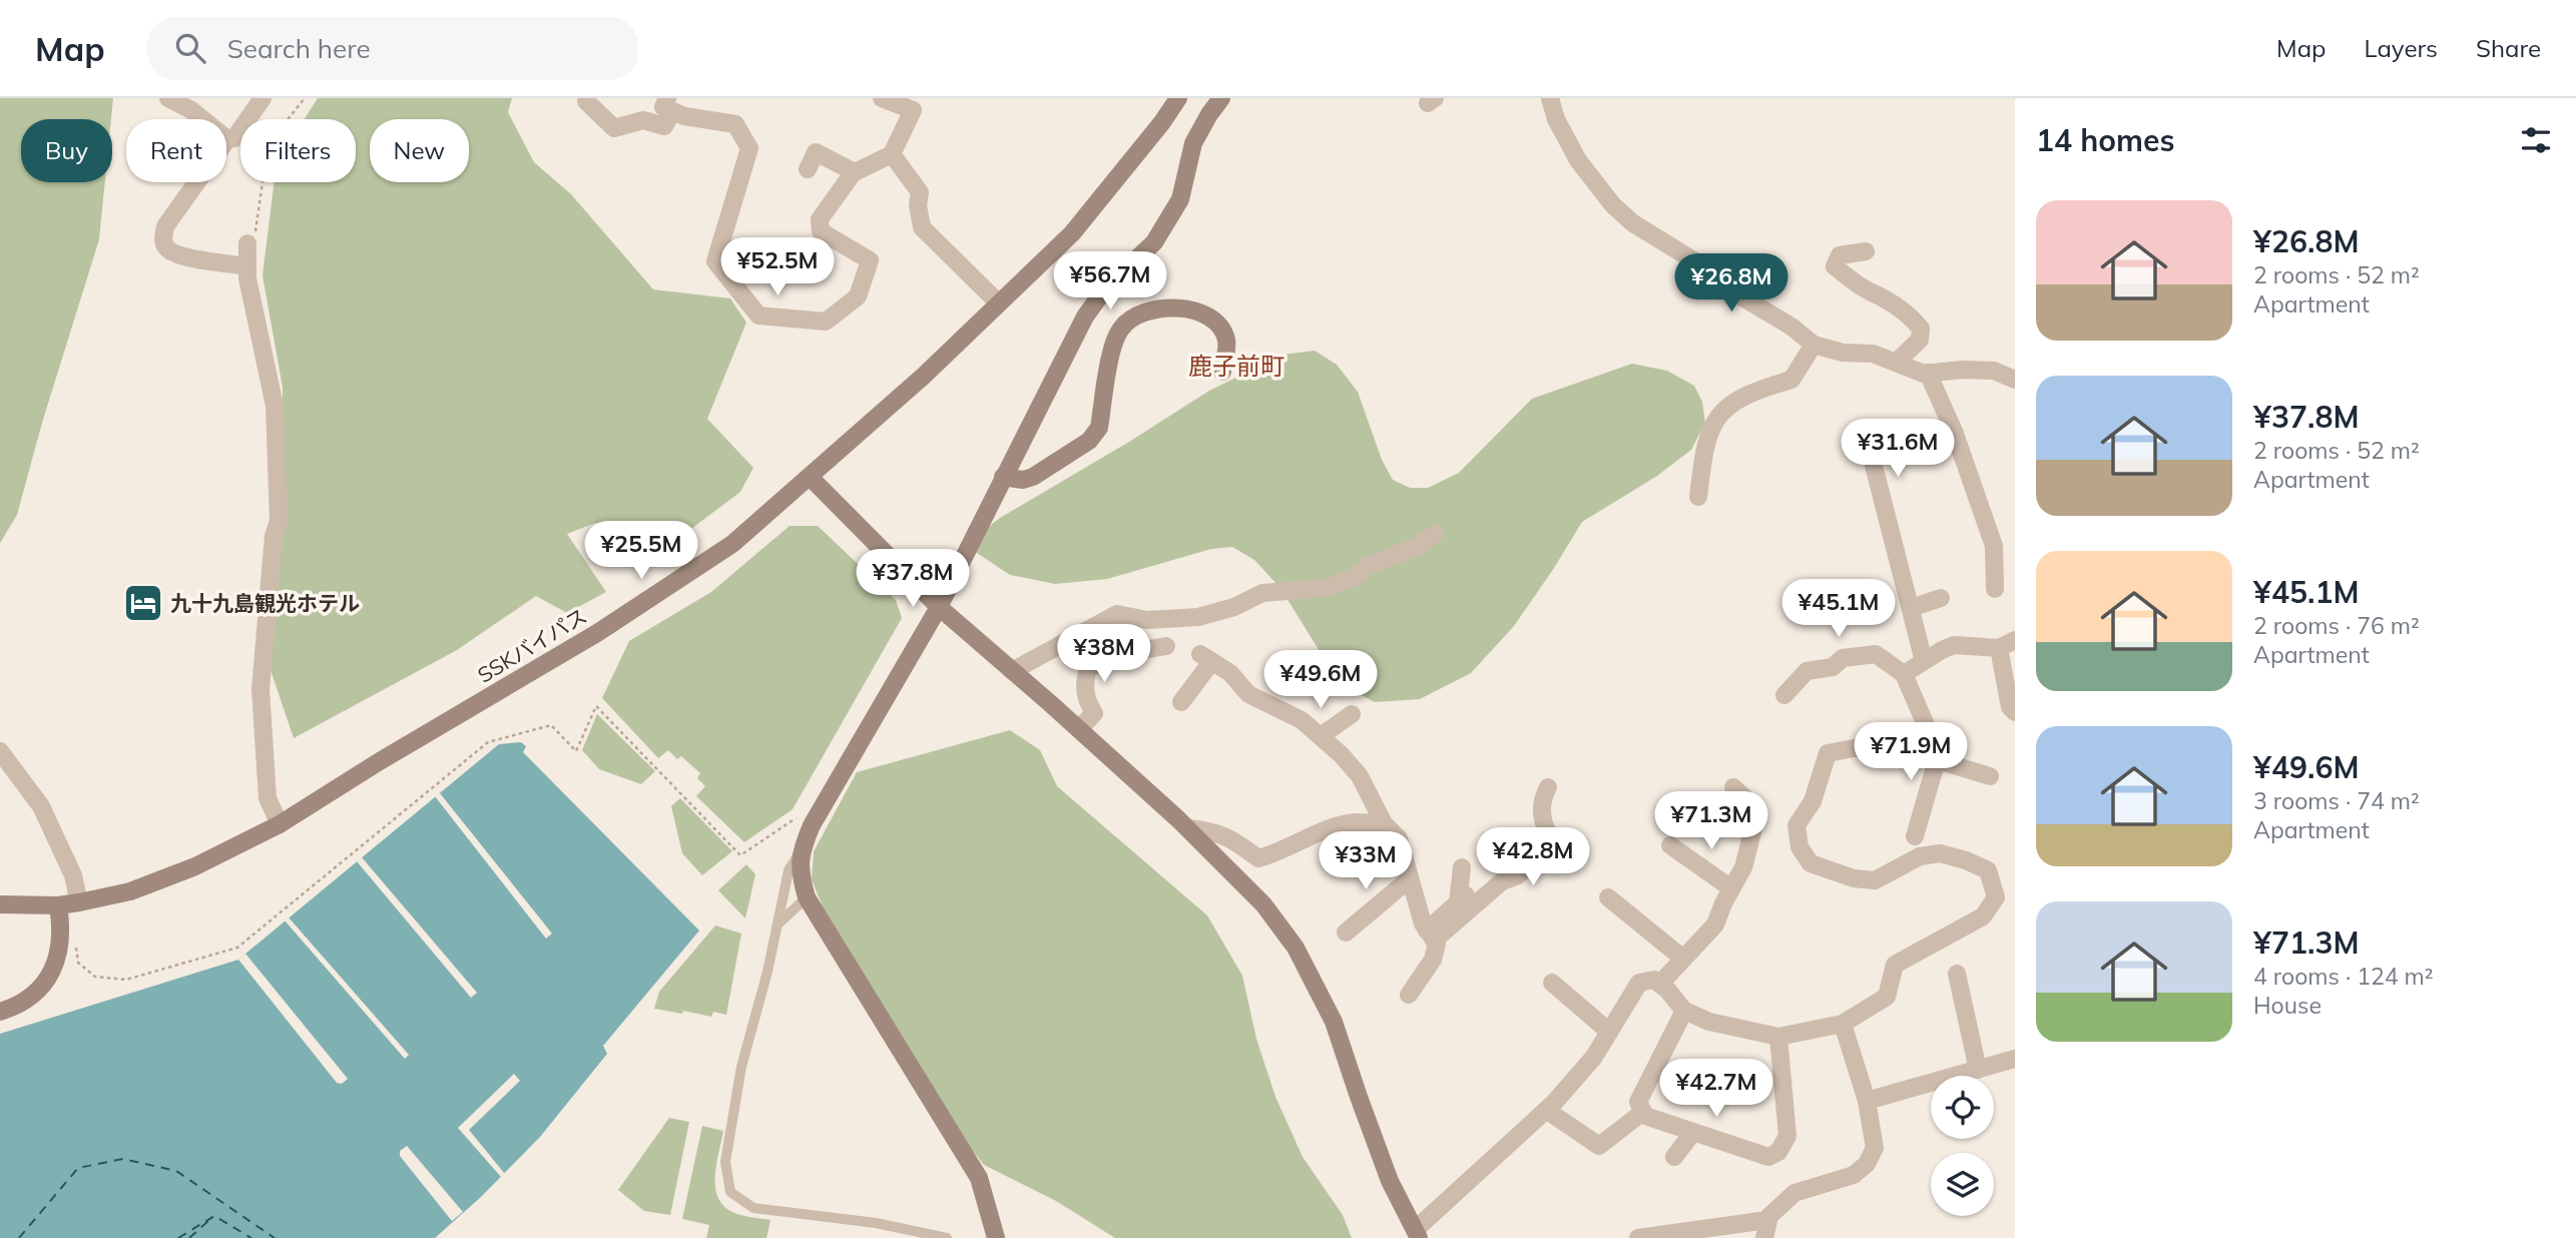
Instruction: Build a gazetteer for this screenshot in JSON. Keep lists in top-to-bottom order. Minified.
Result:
{"streets":{"street":["SSKバイパス"]},"districts":["鹿子前町"],"places":{"hotel":["九十九島観光ホテル"]},"page":{"header":"Map","search":"Search here","nav":["Map","Layers","Share"],"heading":"14 homes","chip":["Buy","Rent","Filters","New"],"list":[{"name":"¥26.8M","note":"2 rooms · 52 m² · Apartment"},{"name":"¥37.8M","note":"2 rooms · 52 m² · Apartment"},{"name":"¥45.1M","note":"2 rooms · 76 m² · Apartment"},{"name":"¥49.6M","note":"3 rooms · 74 m² · Apartment"},{"name":"¥71.3M","note":"4 rooms · 124 m² · House"}],"price":["¥52.5M","¥56.7M","¥26.8M","¥31.6M","¥25.5M","¥37.8M","¥45.1M","¥38M","¥49.6M","¥71.9M","¥71.3M","¥42.8M","¥33M","¥42.7M"]}}
